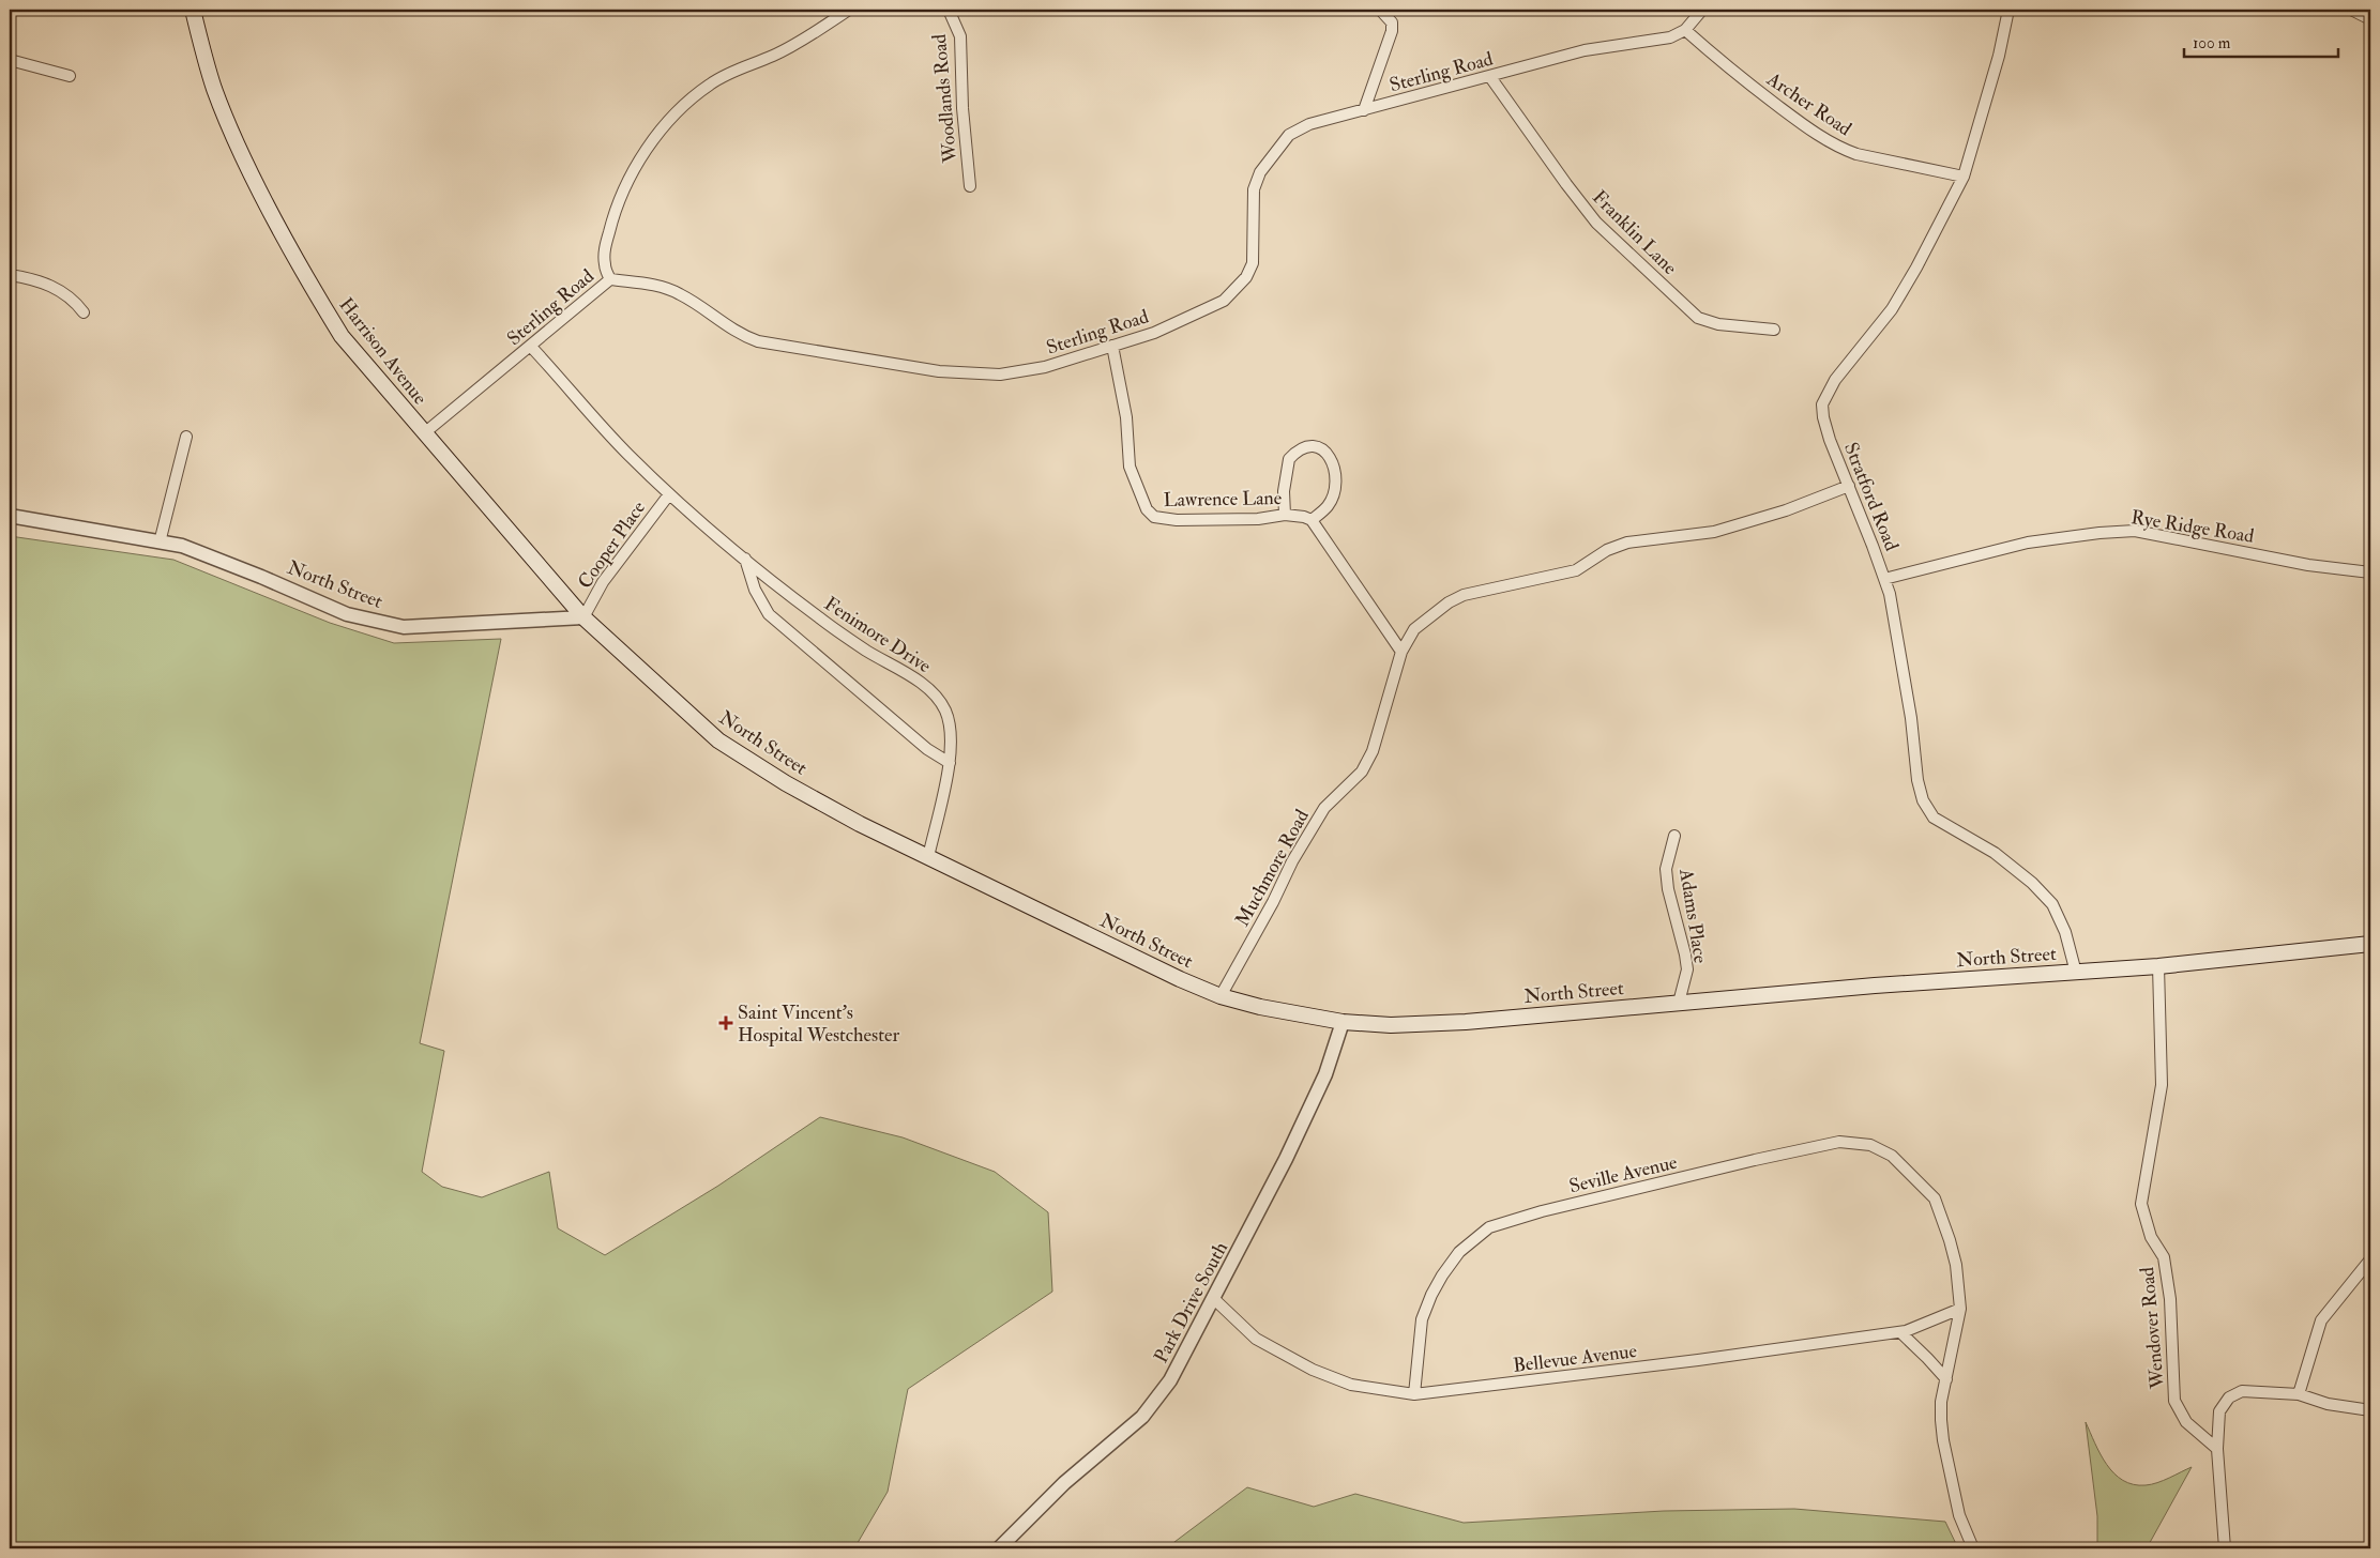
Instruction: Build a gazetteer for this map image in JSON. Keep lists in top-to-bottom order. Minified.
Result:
{"streets":{"main road":["Harrison Avenue","North Street"],"street":["Sterling Road","Woodlands Road","Archer Road","Franklin Lane","Stratford Road","Lawrence Lane","Rye Ridge Road","Cooper Place","Fenimore Drive","Muchmore Road","Adams Place","Seville Avenue","Park Drive South","Wendover Road","Bellevue Avenue"]},"crossings":[["Sterling Road","Archer Road"],["Sterling Road","Franklin Lane"],["Sterling Road","Harrison Avenue"],["Sterling Road","Lawrence Lane"],["Sterling Road","Fenimore Drive"],["Archer Road","Stratford Road"],["Harrison Avenue","Cooper Place"],["Harrison Avenue","North Street"],["Stratford Road","Rye Ridge Road"],["Stratford Road","North Street"],["Stratford Road","Muchmore Road"],["Cooper Place","North Street"],["Cooper Place","Fenimore Drive"],["North Street","Fenimore Drive"],["North Street","Muchmore Road"],["North Street","Adams Place"],["North Street","Park Drive South"],["North Street","Wendover Road"],["Seville Avenue","Bellevue Avenue"],["Park Drive South","Bellevue Avenue"]],"places":{"health":["Saint Vincent's Hospital Westchester"]},"scale_bar":"100 m"}
